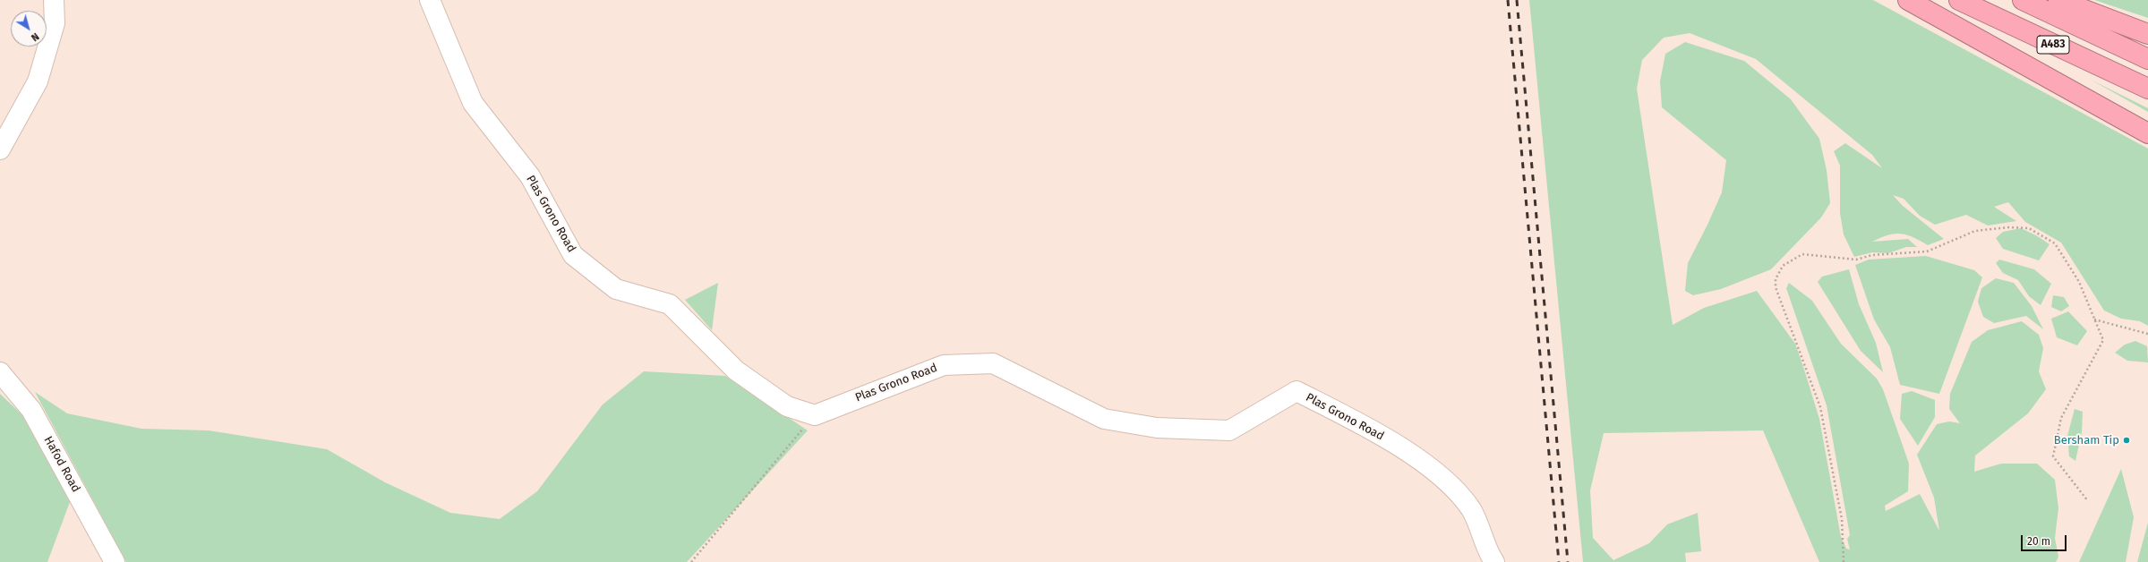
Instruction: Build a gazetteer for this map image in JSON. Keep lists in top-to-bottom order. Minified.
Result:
{"streets":{"highway":["A483"],"street":["Plas Grono Road","Hafod Road"]},"places":["Bersham Tip"],"scale_bar":"20 m","north":"bottom right"}
